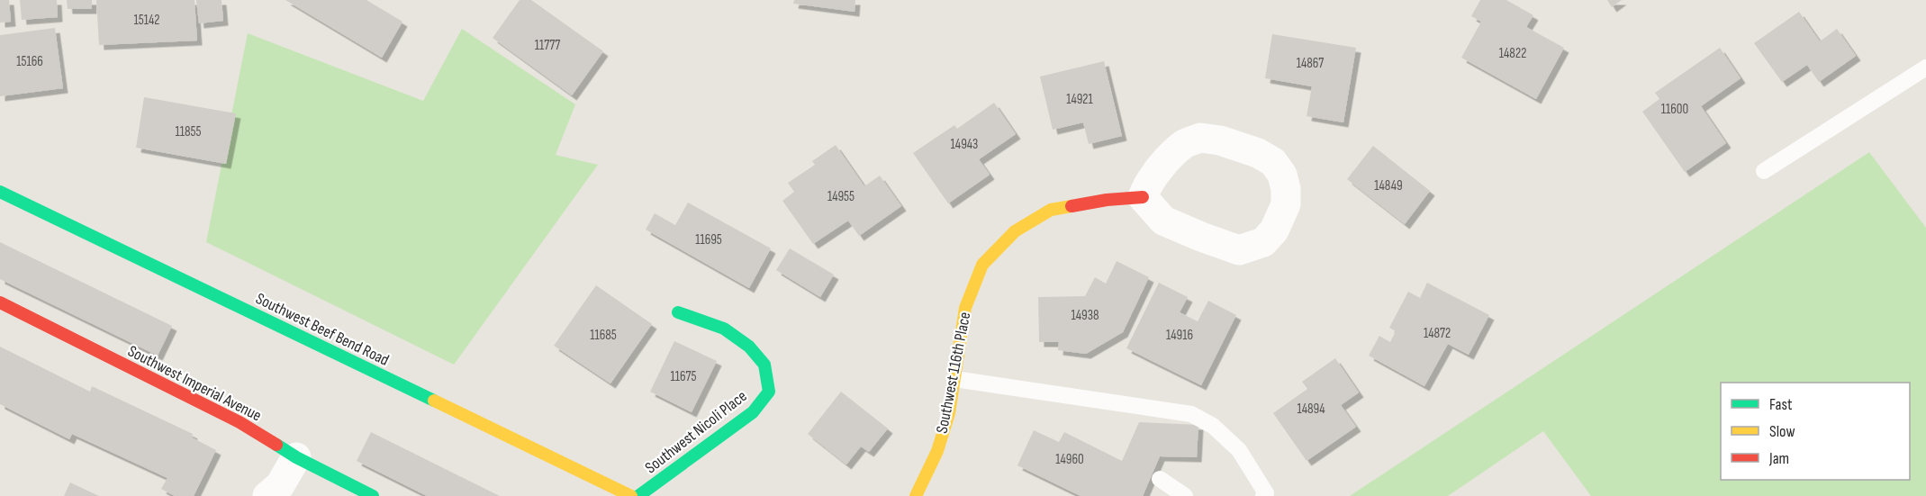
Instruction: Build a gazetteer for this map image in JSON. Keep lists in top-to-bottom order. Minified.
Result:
{"streets":{"street":["Southwest Beef Bend Road","Southwest 116th Place","Southwest Imperial Avenue","Southwest Nicoli Place"]},"house_numbers":["15142","11777","14822","15166","14867","14921","11600","11855","14943","14849","14955","11695","14938","14872","11685","14916","11675","14894","14960"],"legend":["Fast","Slow","Jam"]}
